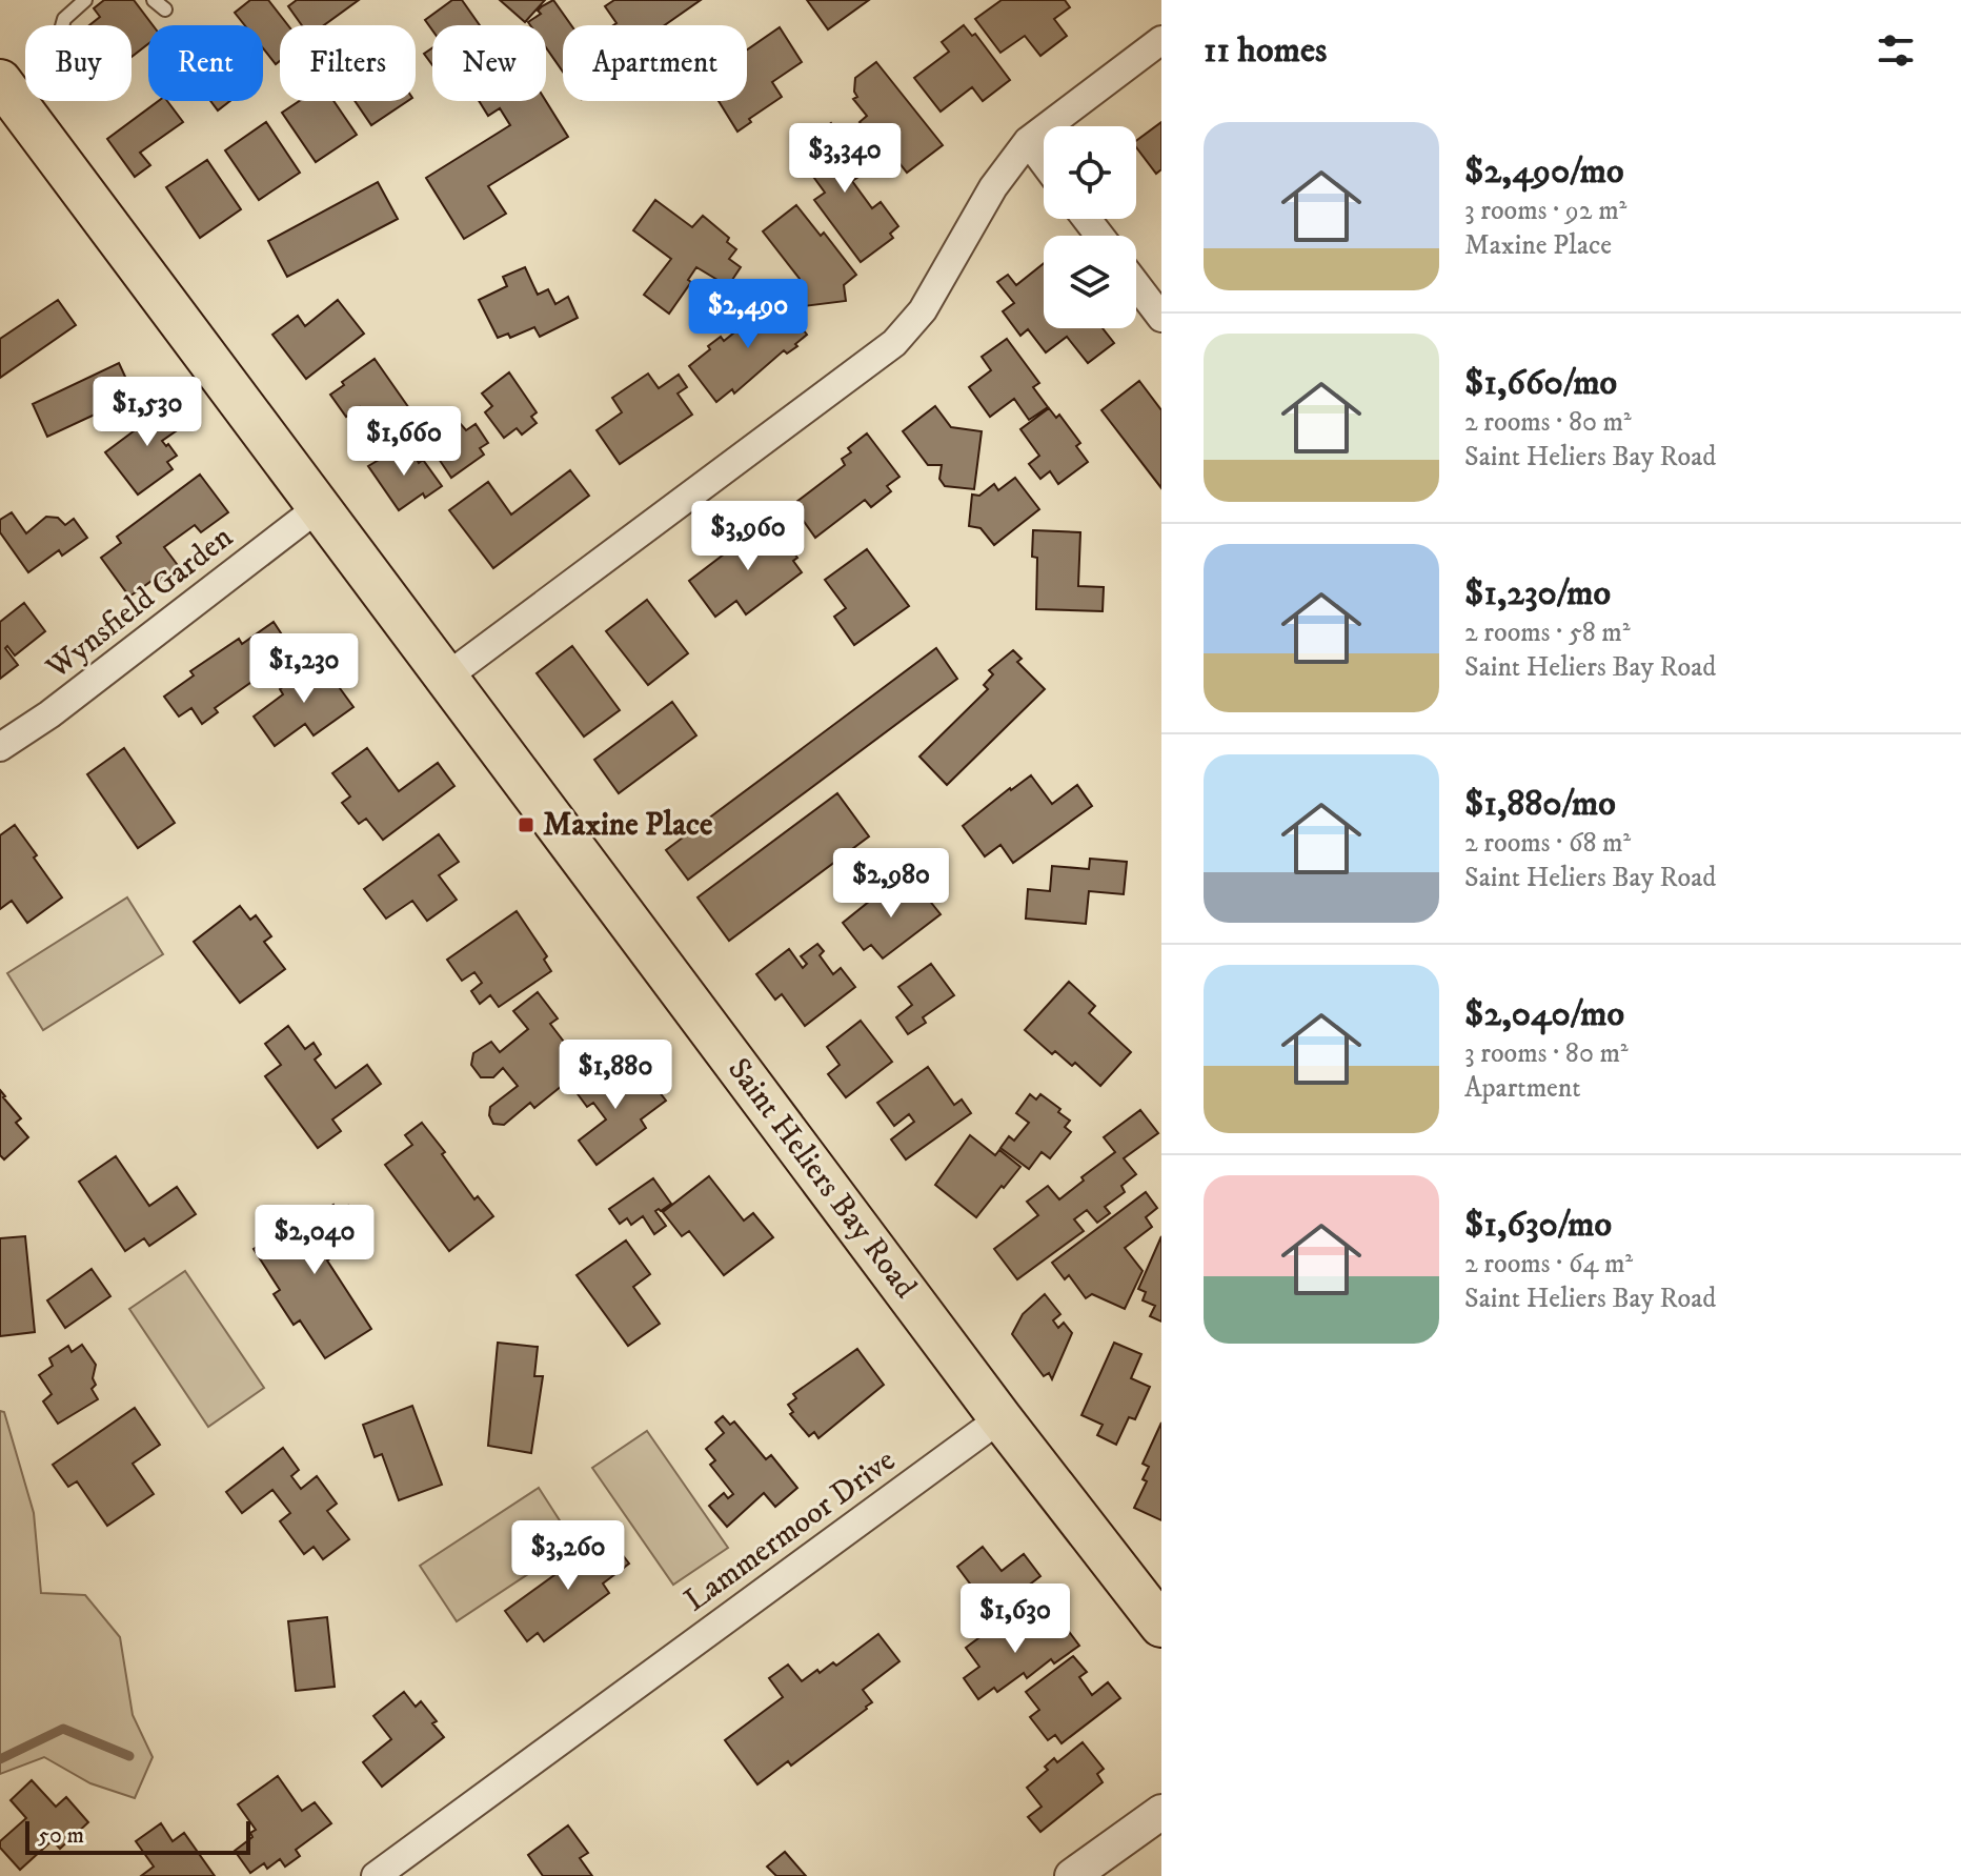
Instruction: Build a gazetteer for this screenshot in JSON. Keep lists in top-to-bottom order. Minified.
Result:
{"streets":{"main road":["Saint Heliers Bay Road"],"street":["Wynsfield Garden","Lammermoor Drive"]},"crossings":[["Wynsfield Garden","Saint Heliers Bay Road"],["Saint Heliers Bay Road","Lammermoor Drive"]],"places":{"transit":["Maxine Place"]},"scale_bar":"50 m","page":{"heading":"11 homes","chip":["Buy","Rent","Filters","New","Apartment"],"list":[{"name":"$2,490/mo","note":"3 rooms · 92 m² · Maxine Place"},{"name":"$1,660/mo","note":"2 rooms · 80 m² · Saint Heliers Bay Road"},{"name":"$1,230/mo","note":"2 rooms · 58 m² · Saint Heliers Bay Road"},{"name":"$1,880/mo","note":"2 rooms · 68 m² · Saint Heliers Bay Road"},{"name":"$2,040/mo","note":"3 rooms · 80 m² · Apartment"},{"name":"$1,630/mo","note":"2 rooms · 64 m² · Saint Heliers Bay Road"}],"price":["$3,340","$2,490","$1,530","$1,660","$3,960","$1,230","$2,980","$1,880","$2,040","$3,260","$1,630"],"scale":"50 m"}}
